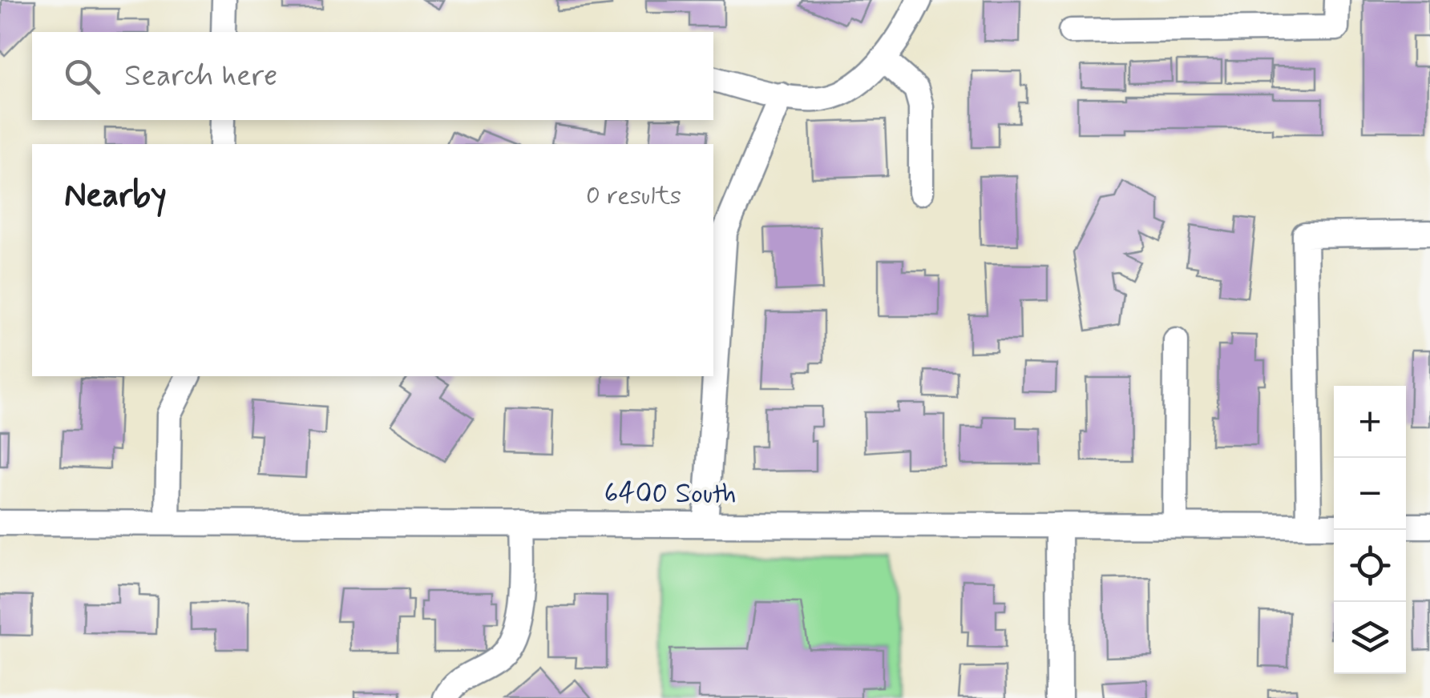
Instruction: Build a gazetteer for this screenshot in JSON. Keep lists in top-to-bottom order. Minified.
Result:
{"streets":{"street":["6400 South"]},"page":{"search":"Search here","heading":["Nearby","0 results"],"map_buttons":["+","−"]}}
